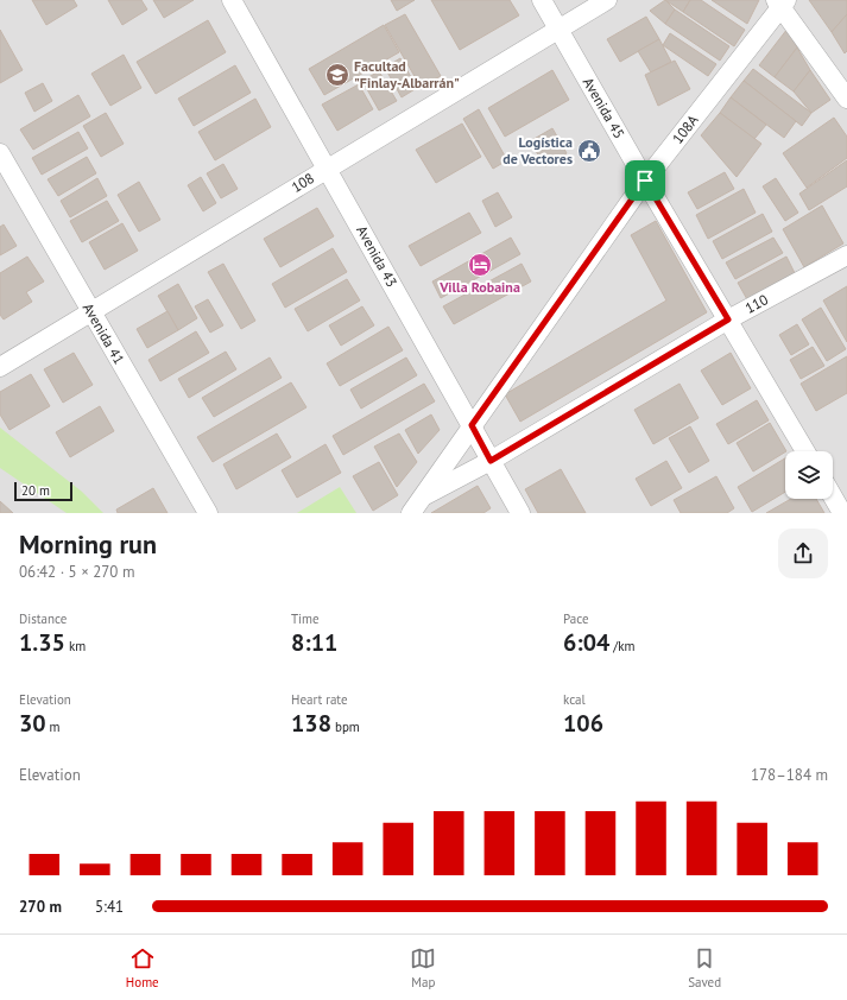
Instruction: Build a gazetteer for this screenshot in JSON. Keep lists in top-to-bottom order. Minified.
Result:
{"streets":{"street":["Avenida 45","108A","108","Avenida 43","110","Avenida 41"]},"crossings":[["Avenida 45","108A"],["Avenida 45","108"],["Avenida 45","110"],["108A","Avenida 43"],["108A","110"],["108","Avenida 43"],["108","Avenida 41"],["Avenida 43","110"]],"places":{"school or university":["Facultad \"Finlay-Albarrán\""],"public building":["Logística de Vectores"],"hotel":["Villa Robaina"]},"scale_bar":"20 m","page":{"scale":"20 m","heading":["Morning run","06:42 · 5 × 270 m"],"stats":[["Distance","1.35 km"],["Time","8:11"],["Pace","6:04 /km"],["Elevation","30 m"],["Heart rate","138 bpm"],["kcal","106"]],"chart":["Elevation","178–184 m"],"list":[{"name":"270 m","note":"5:41"}],"tabs":["Home","Map","Saved"]}}
